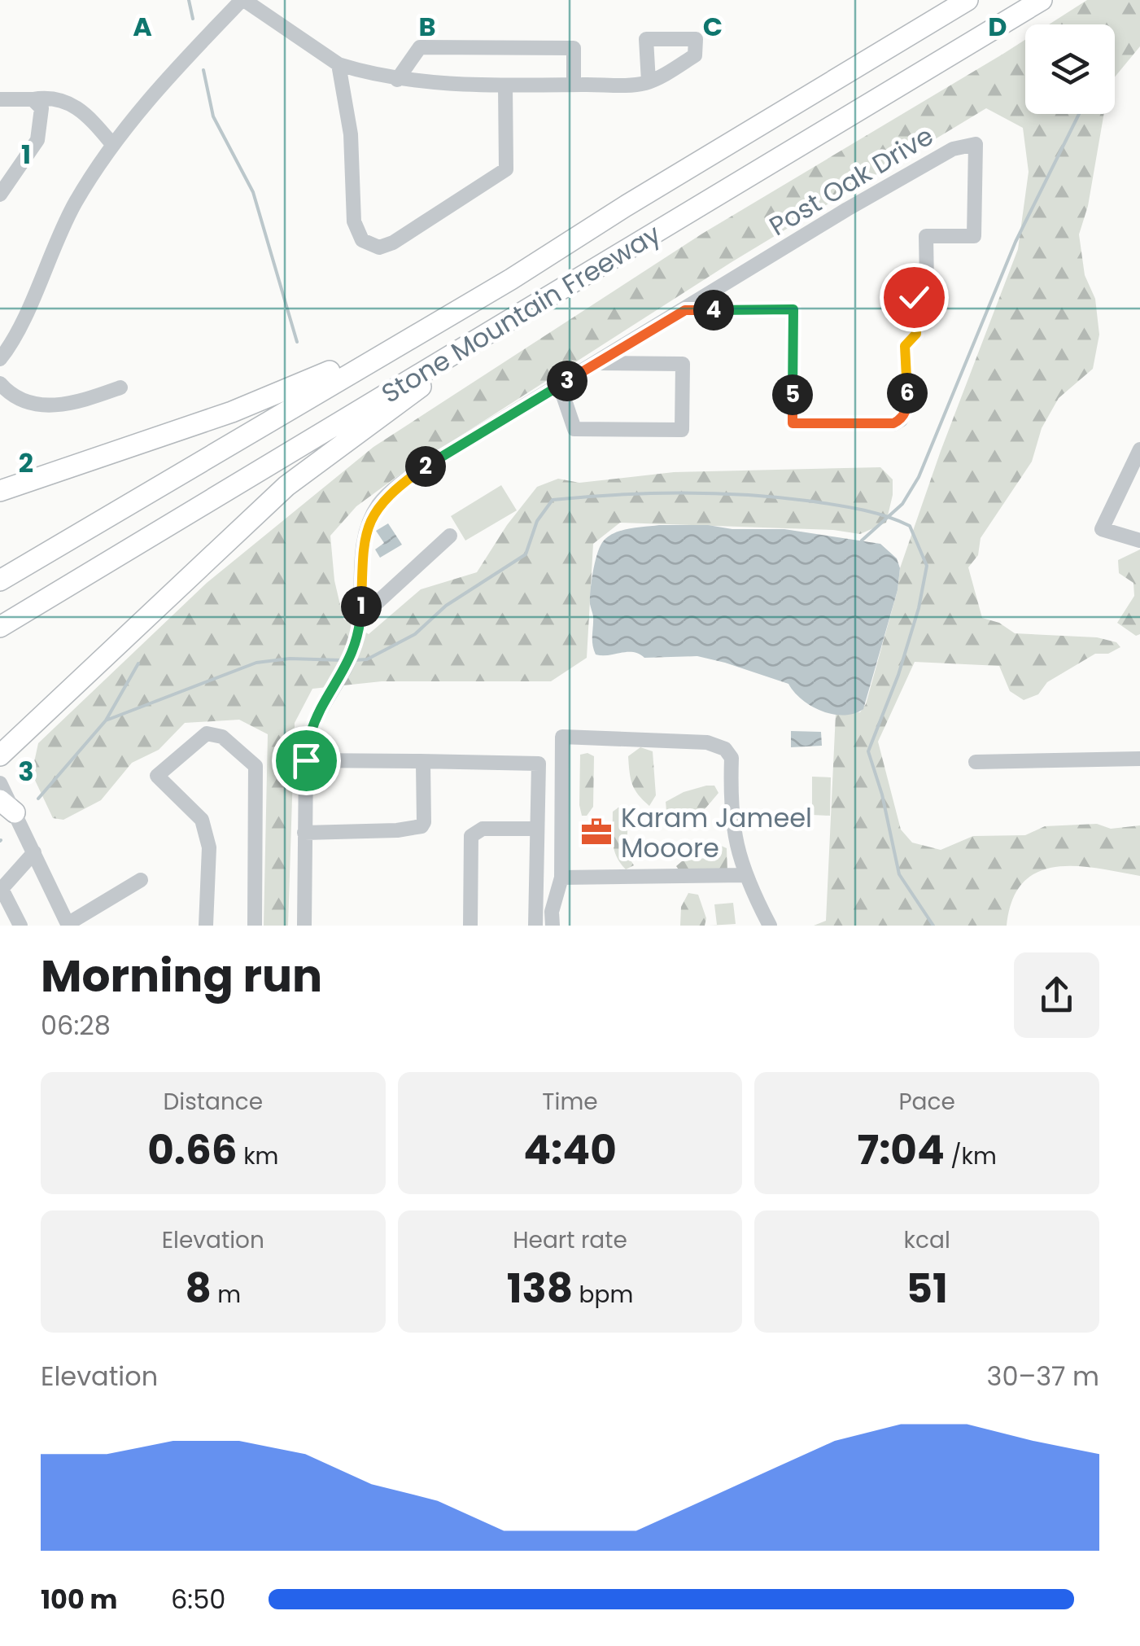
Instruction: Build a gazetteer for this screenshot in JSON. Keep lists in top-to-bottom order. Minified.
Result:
{"streets":{"highway":["Stone Mountain Freeway"],"street":["Post Oak Drive"]},"places":{"office":["Karam Jameel Mooore"]},"page":{"pins":["4","3","6","5","2","1"],"heading":["Morning run","06:28"],"stats":[["Distance","0.66 km"],["Time","4:40"],["Pace","7:04 /km"],["Elevation","8 m"],["Heart rate","138 bpm"],["kcal","51"]],"chart":["Elevation","30–37 m"],"list":[{"name":"100 m","note":"6:50"}]},"grid":{"columns":["A","B","C","D"],"rows":["1","2","3"]}}
